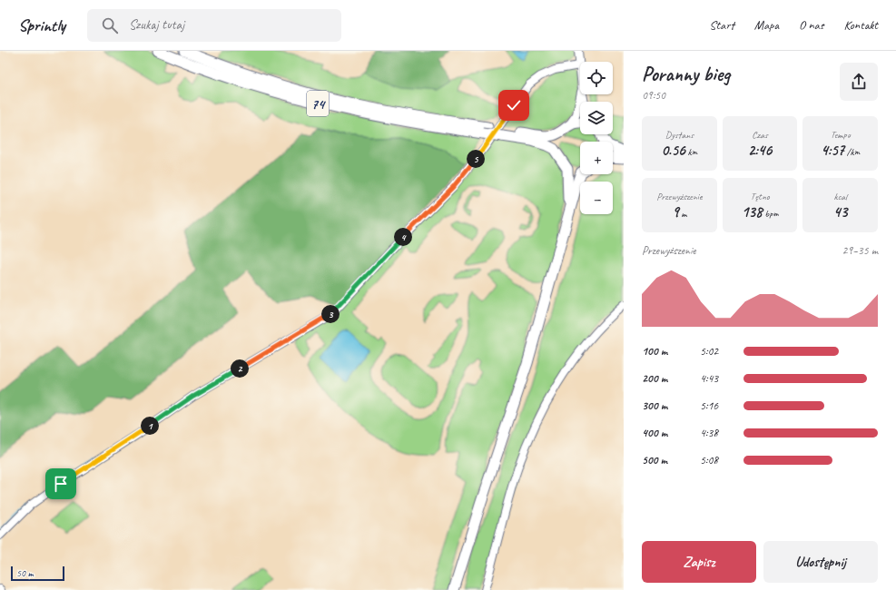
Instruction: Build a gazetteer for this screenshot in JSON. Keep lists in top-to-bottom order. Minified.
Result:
{"streets":{"main road":["74"]},"scale_bar":"50 m","page":{"header":"Sprintly","search":"Szukaj tutaj","nav":["Start","Mapa","O nas","Kontakt"],"heading":["Poranny bieg","09:50"],"map_buttons":["+","−"],"stats":[["Dystans","0.56 km"],["Czas","2:46"],["Tempo","4:57 /km"],["Przewyższenie","9 m"],["Tętno","138 bpm"],["kcal","43"]],"pins":["5","4","3","2","1"],"chart":["Przewyższenie","29–35 m"],"list":[{"name":"100 m","note":"5:02"},{"name":"200 m","note":"4:43"},{"name":"300 m","note":"5:16"},{"name":"400 m","note":"4:38"},{"name":"500 m","note":"5:08"}],"buttons":["Zapisz","Udostępnij"],"scale":"50 m"}}
